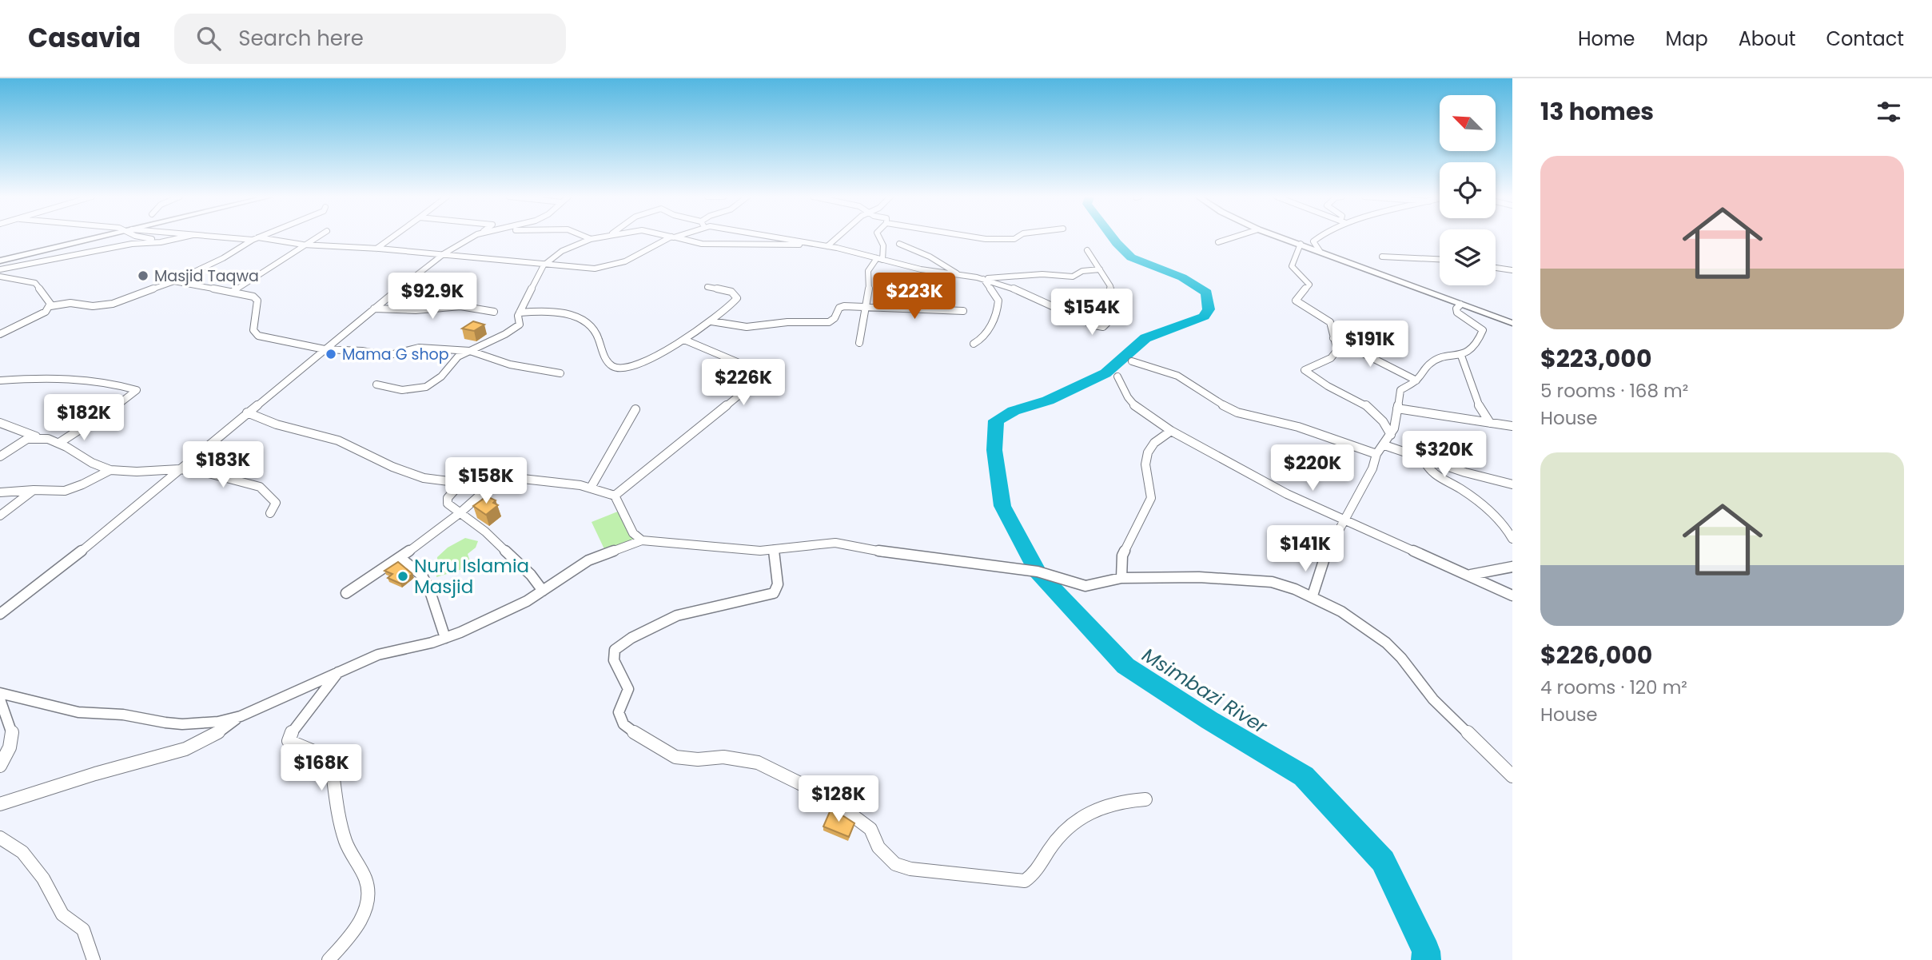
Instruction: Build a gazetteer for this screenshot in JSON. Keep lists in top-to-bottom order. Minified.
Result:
{"water":["Msimbazi River"],"places":["Masjid Taqwa","Mama G shop","Nuru Islamia Masjid"],"north":"top left","page":{"header":"Casavia","search":"Search here","nav":["Home","Map","About","Contact"],"heading":"13 homes","list":[{"name":"$223,000","note":"5 rooms · 168 m² · House"},{"name":"$226,000","note":"4 rooms · 120 m² · House"}],"price":["$92.9K","$223K","$154K","$191K","$226K","$182K","$320K","$183K","$220K","$158K","$141K","$168K","$128K"]}}
